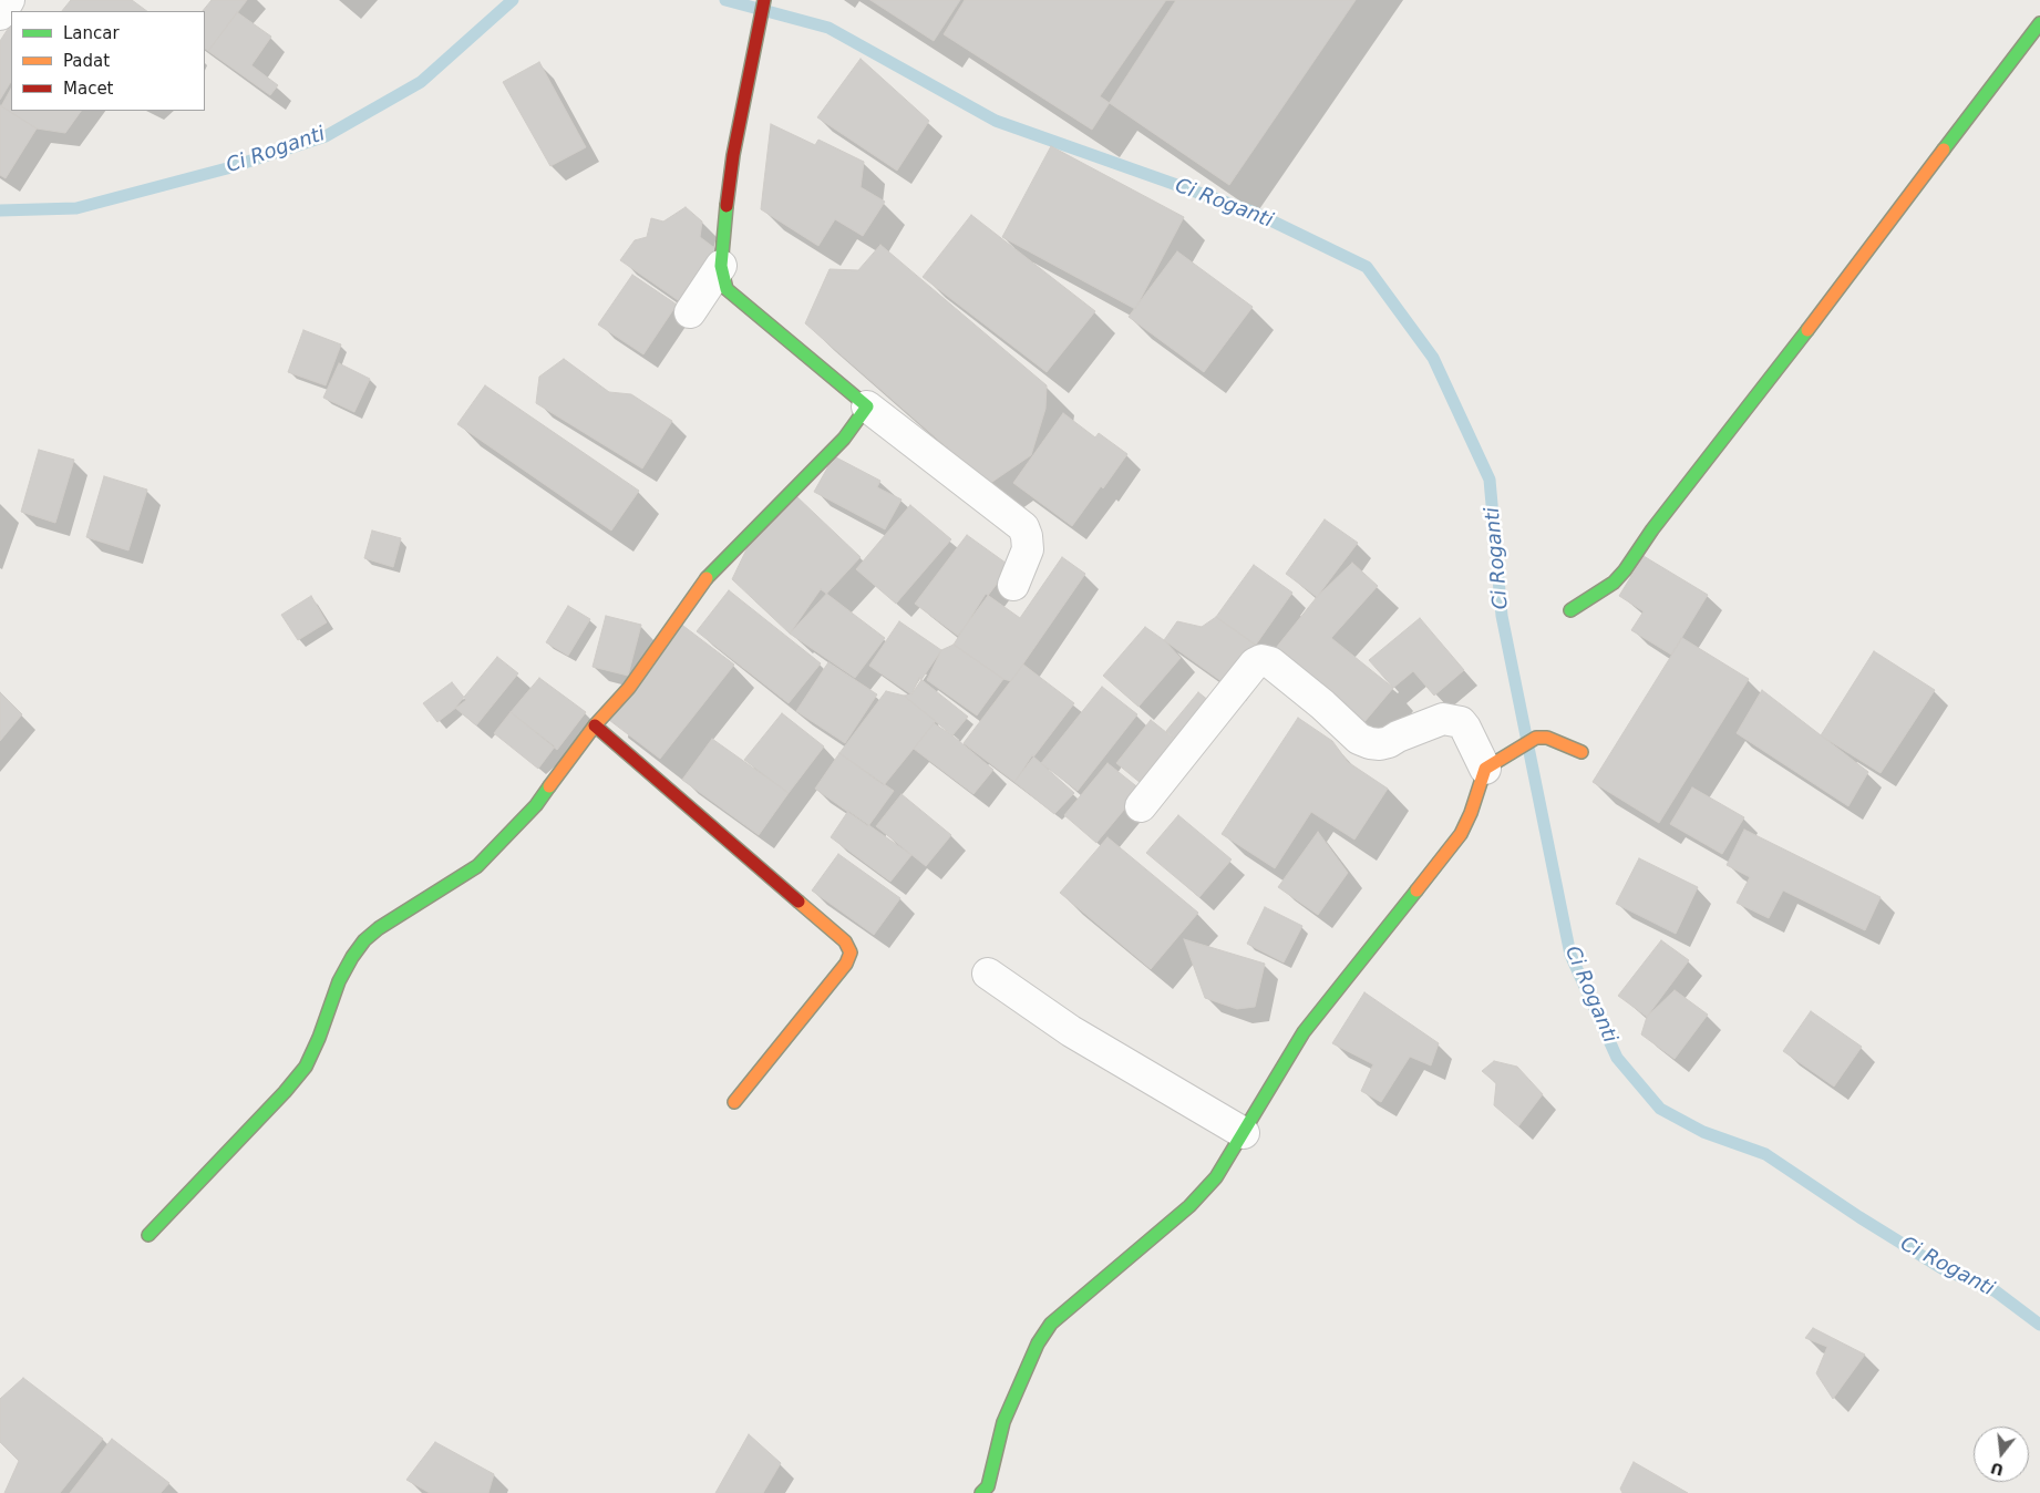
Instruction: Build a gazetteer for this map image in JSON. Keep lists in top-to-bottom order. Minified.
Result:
{"water":["Ci Roganti"],"legend":["Lancar","Padat","Macet"],"north":"bottom"}
